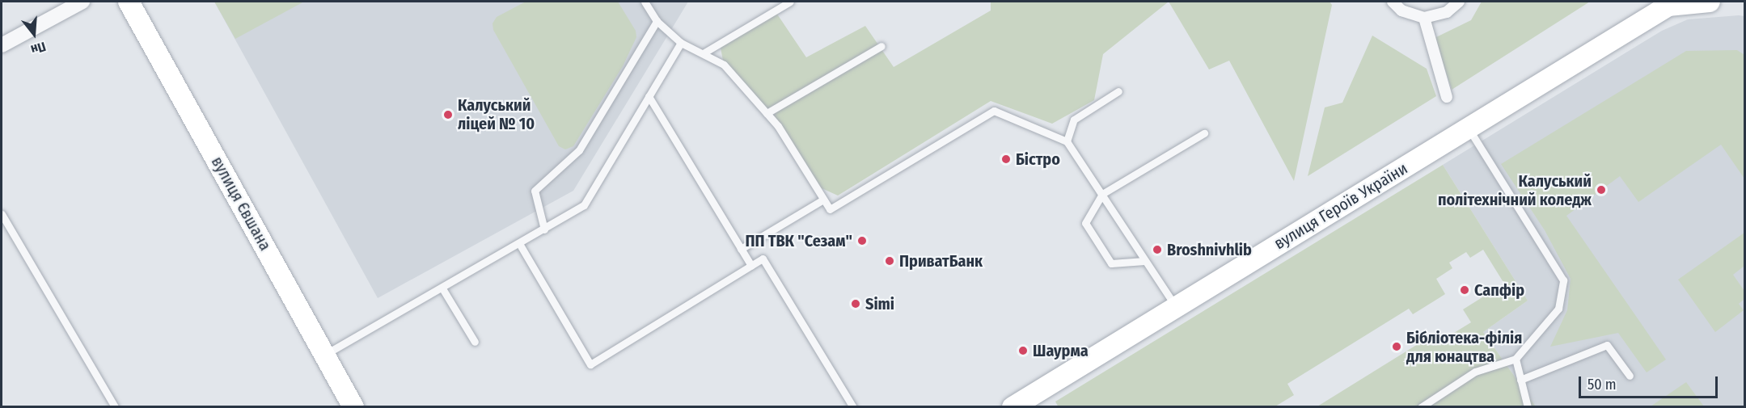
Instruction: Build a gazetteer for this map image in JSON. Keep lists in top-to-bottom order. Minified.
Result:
{"streets":{"main road":["вулиця Євшана","вулиця Героїв України"]},"places":["Калуський ліцей № 10","Бістро","Калуський політехнічний коледж","ПП ТВК \"Сезам\"","Broshnivhlib","ПриватБанк","Сапфір","Simi","Бібліотека-філія для юнацтва","Шаурма"],"scale_bar":"50 m","north":"bottom"}
